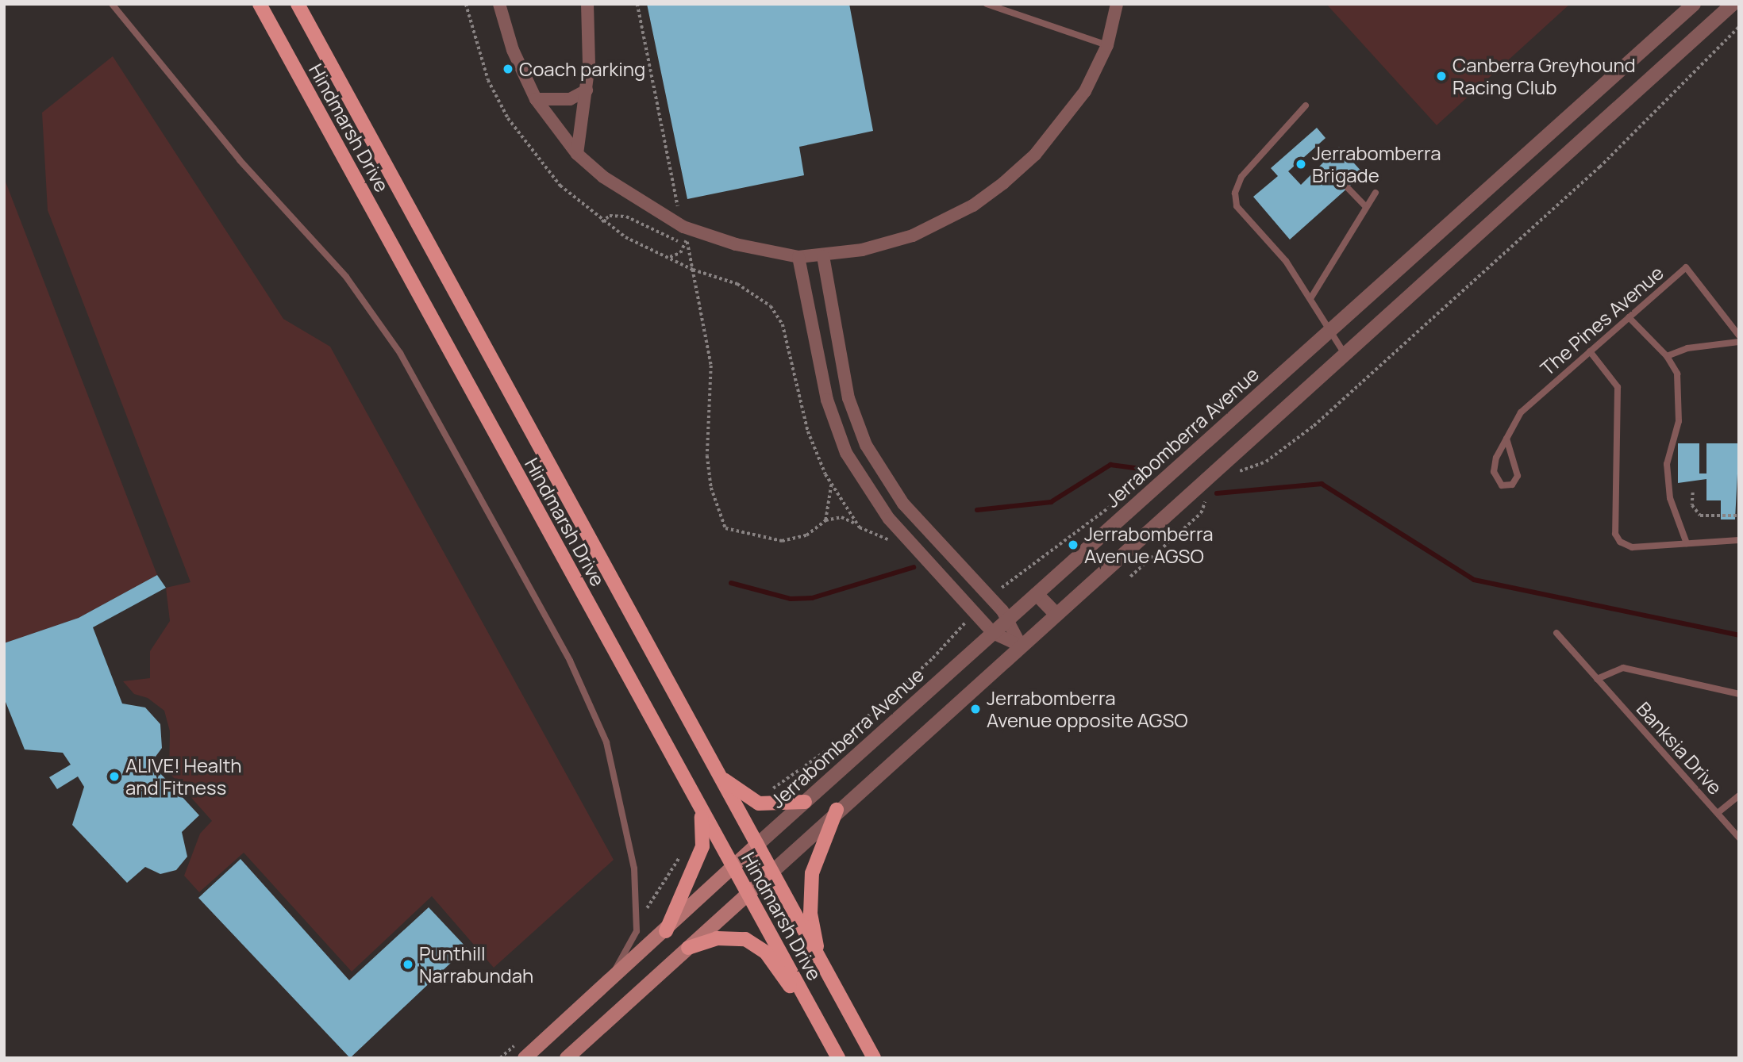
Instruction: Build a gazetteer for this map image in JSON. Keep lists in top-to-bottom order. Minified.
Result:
{"streets":{"main road":["Hindmarsh Drive","Jerrabomberra Avenue"],"lane":["The Pines Avenue","Banksia Drive"]},"crossings":[["Hindmarsh Drive","Jerrabomberra Avenue"]],"places":["Coach parking","Canberra Greyhound Racing Club","Jerrabomberra Brigade","Jerrabomberra Avenue AGSO","Jerrabomberra Avenue opposite AGSO","ALIVE! Health and Fitness","Punthill Narrabundah"]}
